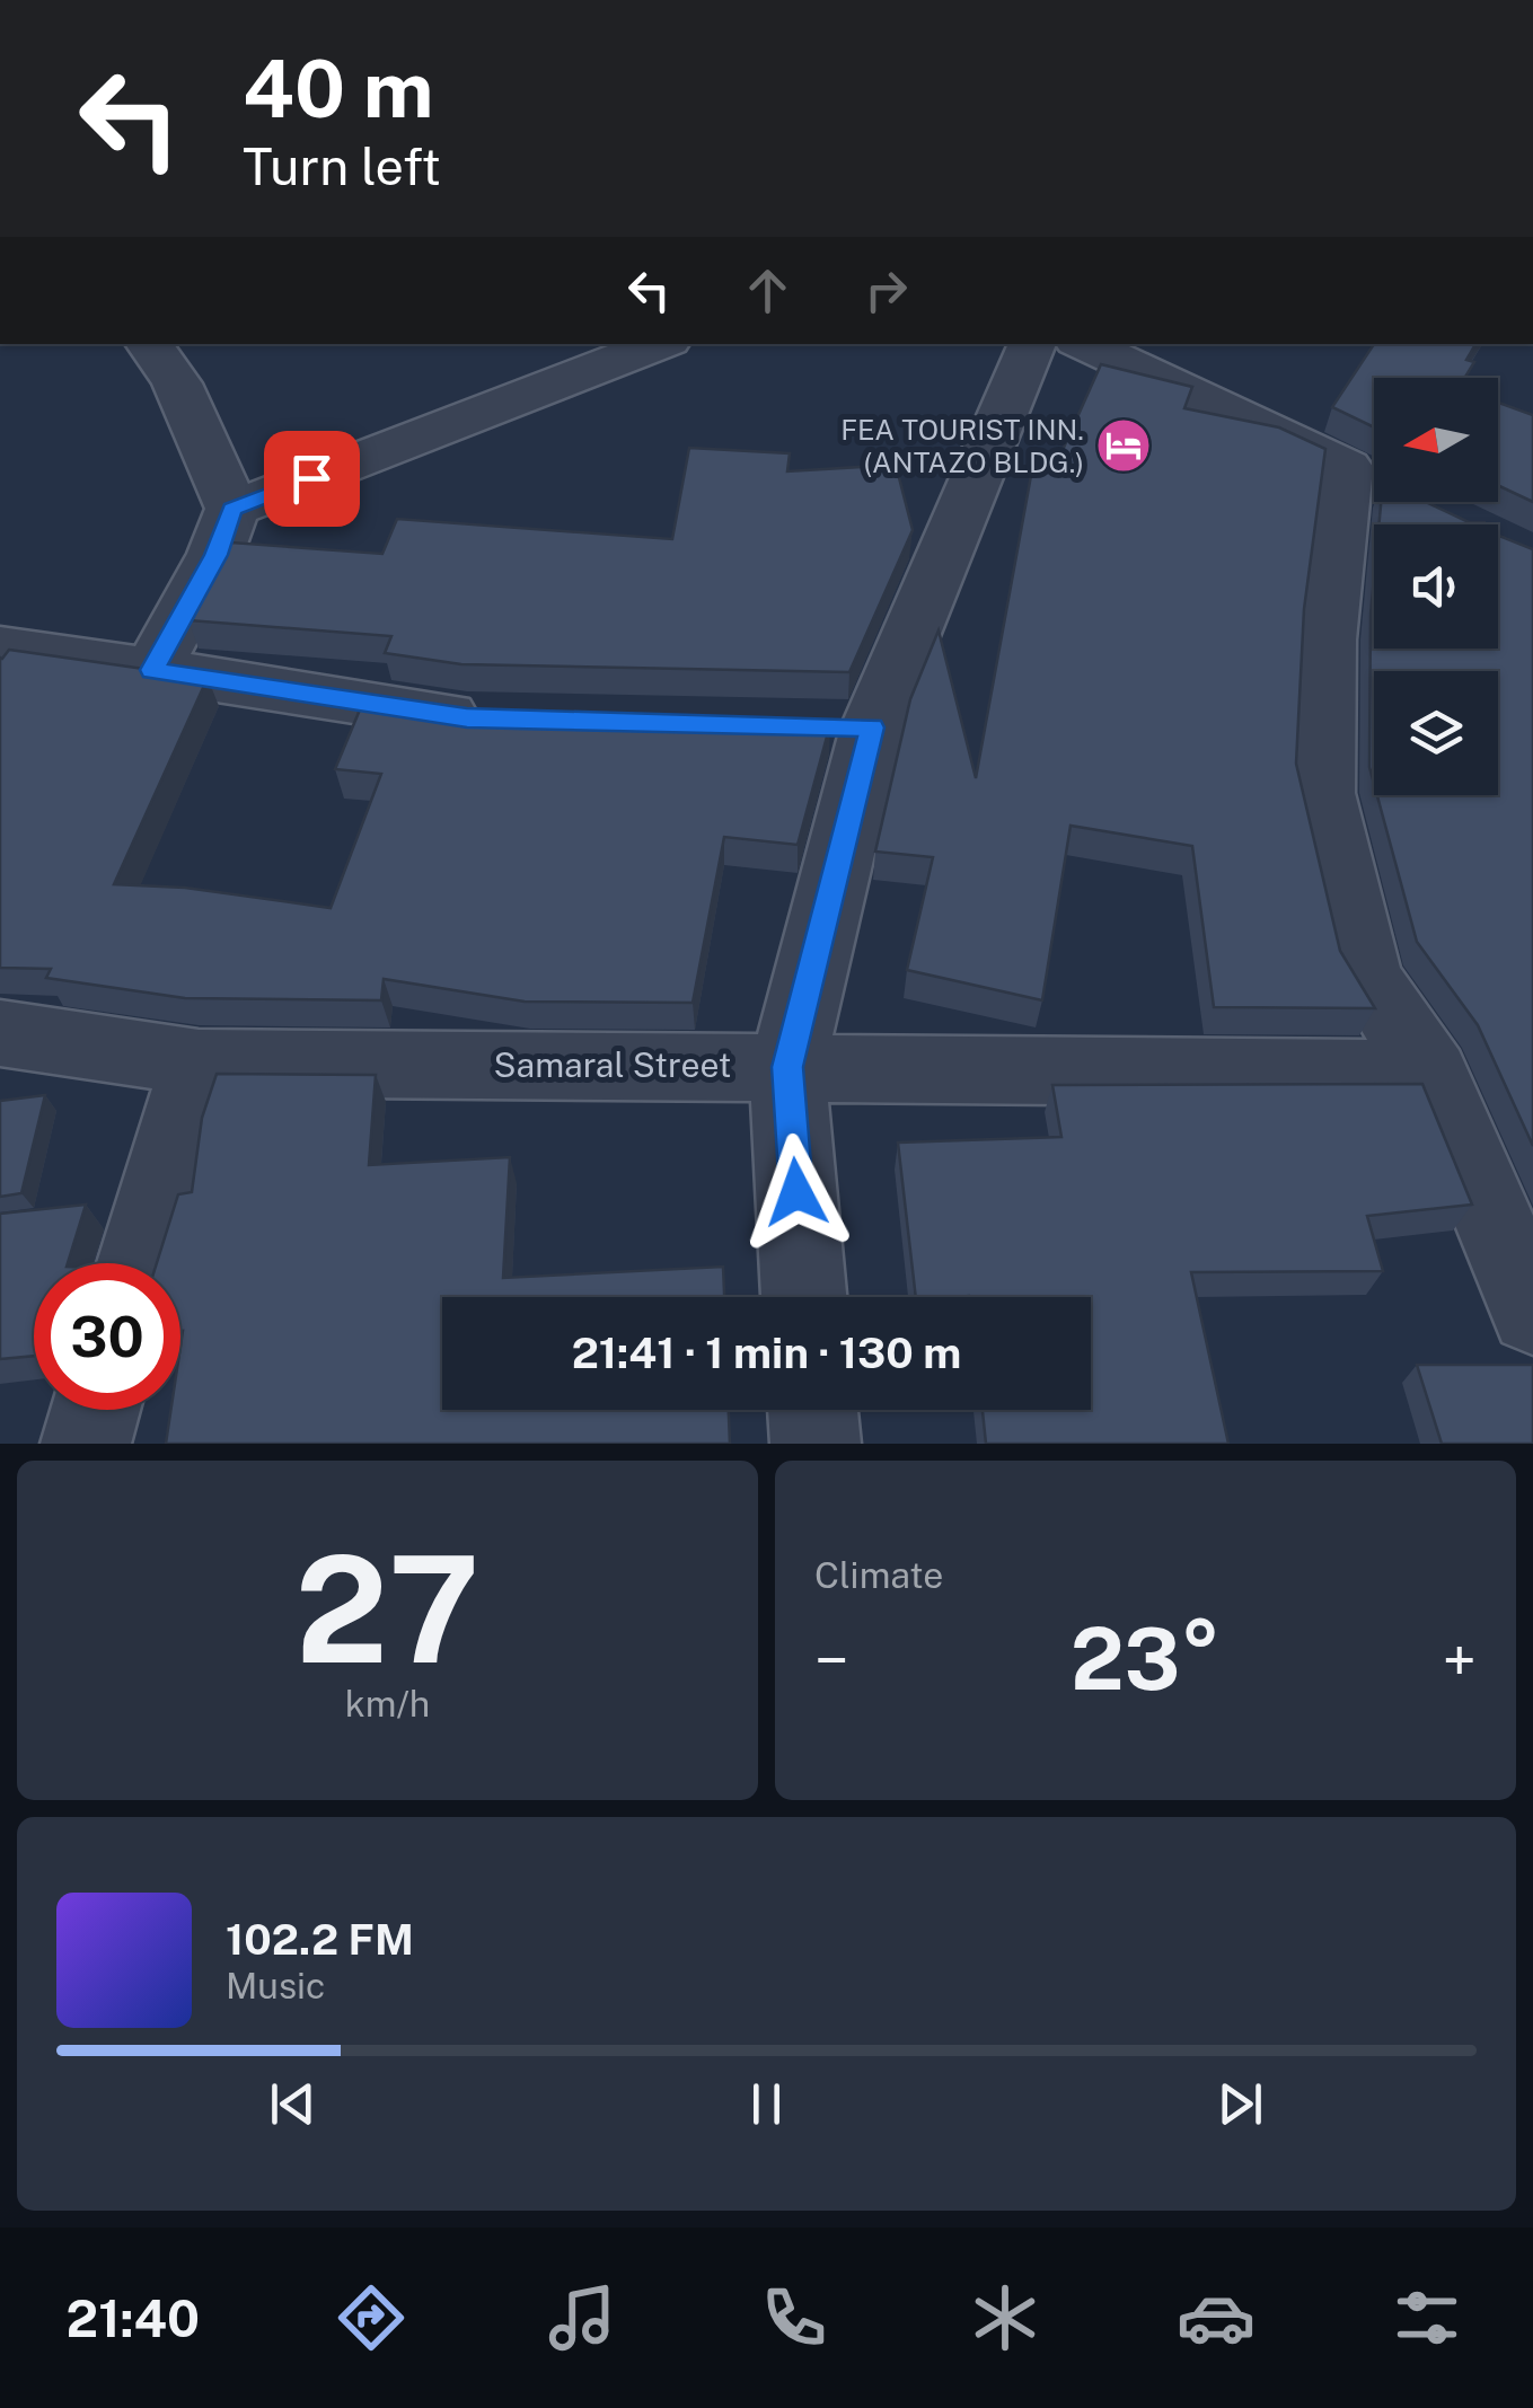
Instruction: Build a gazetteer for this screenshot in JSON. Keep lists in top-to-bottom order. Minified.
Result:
{"streets":{"street":["Samaral Street"]},"places":{"hotel":["FEA TOURIST INN. (ANTAZO BLDG.)"]},"north":"left","page":{"turn":["40 m","Turn left"],"limit":"30","trip":"21:41 · 1 min · 130 m","tile":[["27","km/h"],"Climate"],"heat":["−","23°","+"],"song":["102.2 FM","Music"],"tabs":"21:40"}}
